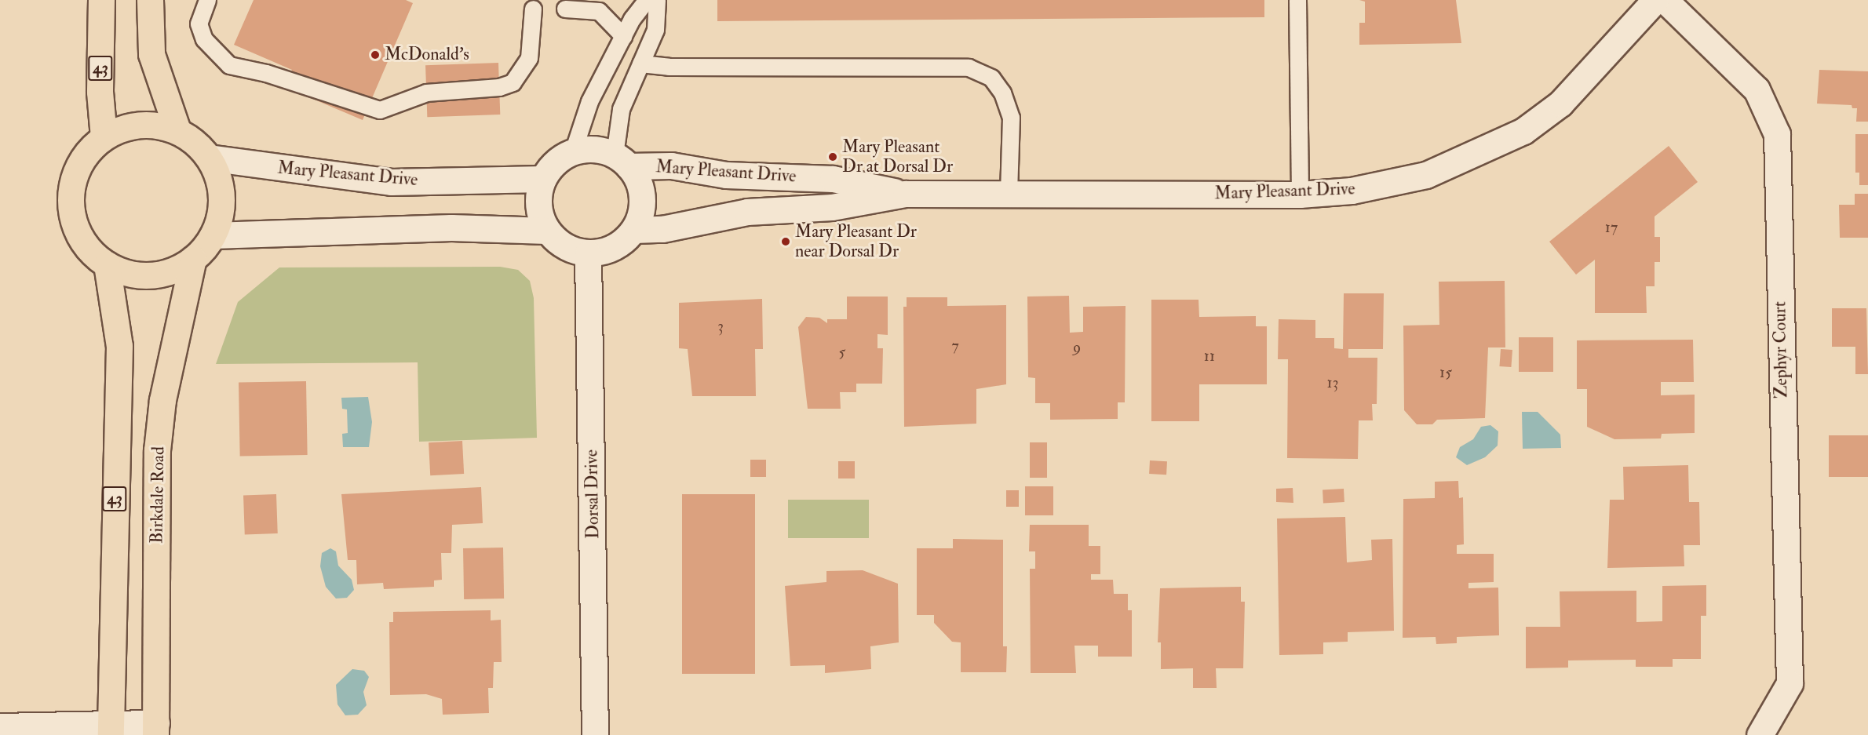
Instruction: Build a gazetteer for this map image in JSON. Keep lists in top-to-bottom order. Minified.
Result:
{"streets":{"main road":["43","Birkdale Road"],"street":["Mary Pleasant Drive","Zephyr Court","Dorsal Drive"]},"crossings":[["43","Mary Pleasant Drive"],["43","Birkdale Road"],["Mary Pleasant Drive","Dorsal Drive"],["Mary Pleasant Drive","Birkdale Road"]],"places":["McDonald's","Mary Pleasant Dr at Dorsal Dr","Mary Pleasant Dr near Dorsal Dr"],"house_numbers":["17","3","7","9","5","11","15","13"]}
